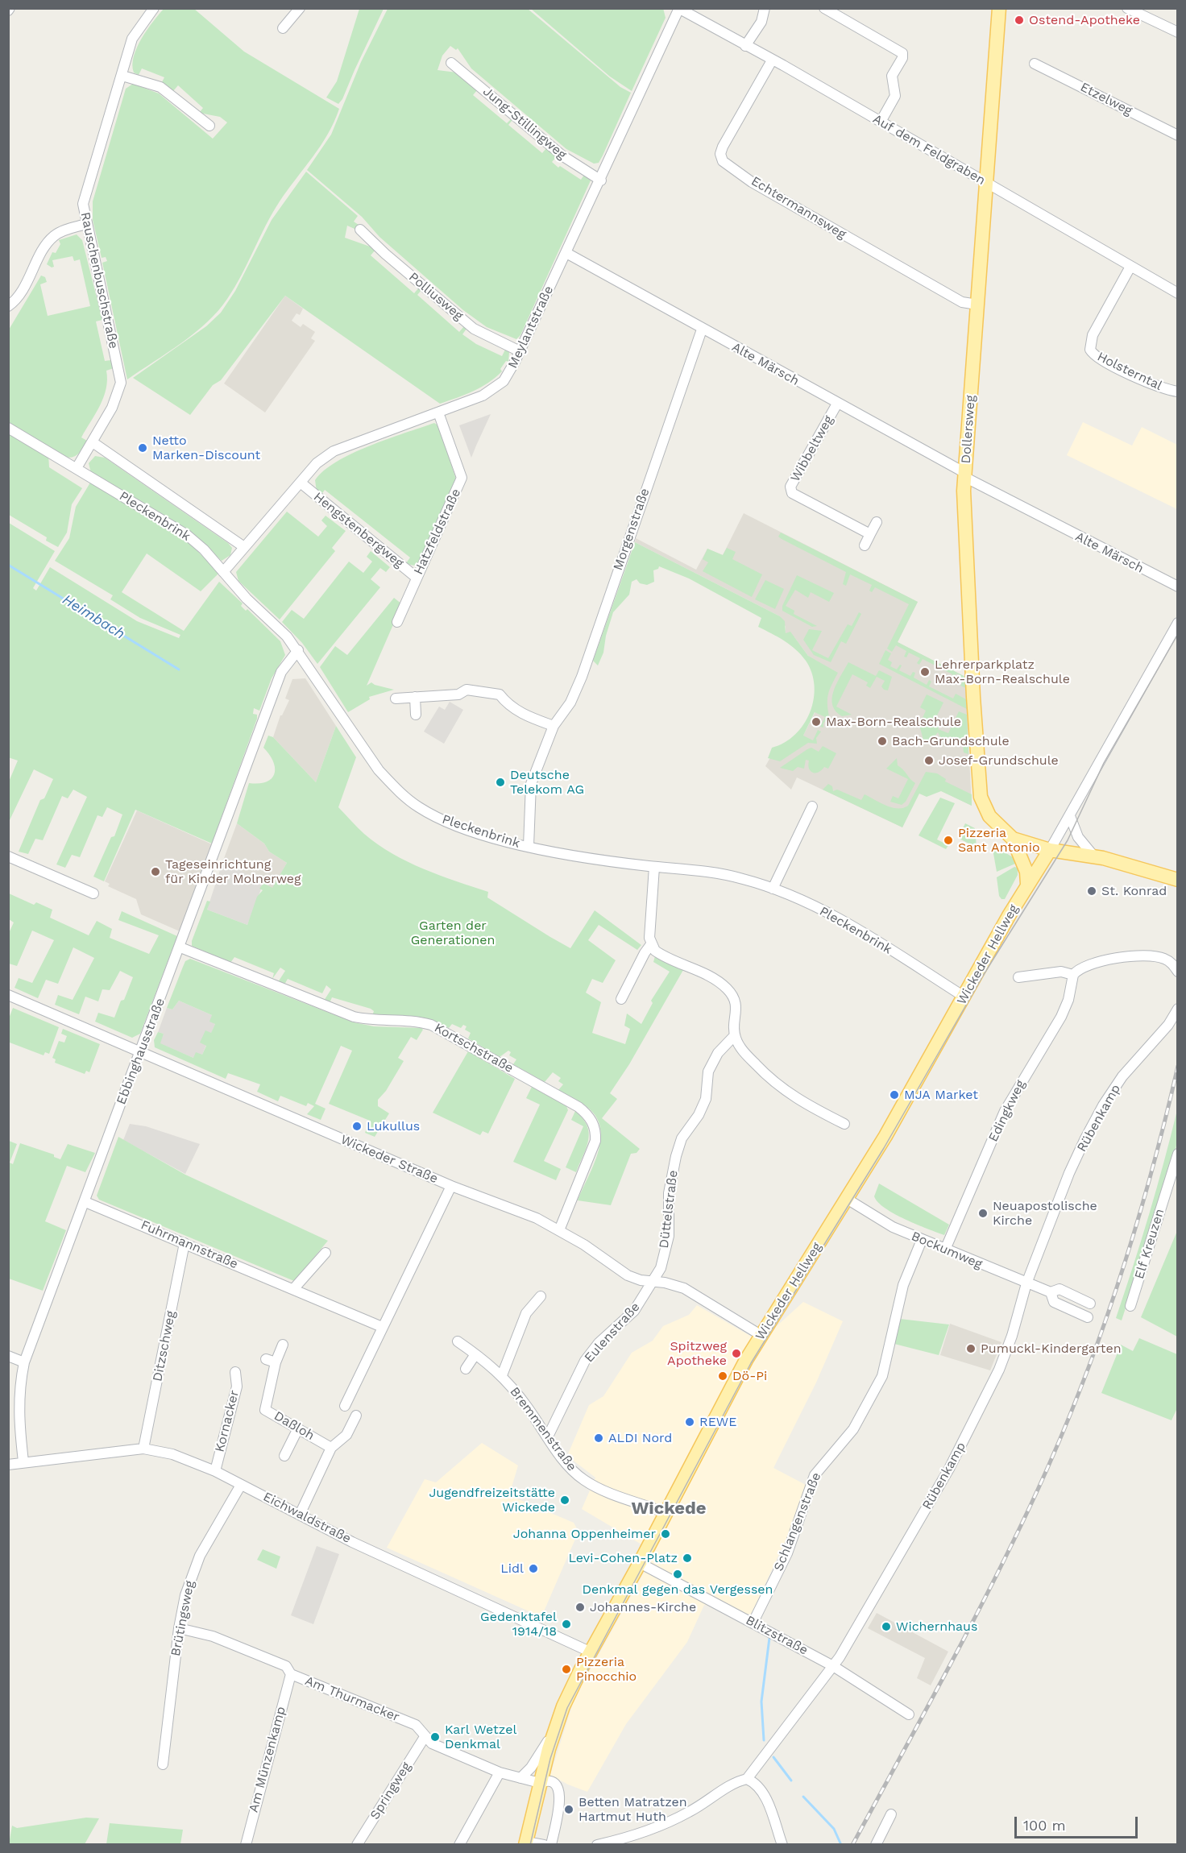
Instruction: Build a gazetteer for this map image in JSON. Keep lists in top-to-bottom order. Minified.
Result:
{"streets":{"main road":["Dollersweg","Wickeder Hellweg"],"street":["Etzelweg","Jung-Stillingweg","Auf dem Feldgraben","Echtermannsweg","Rauschenbuschstraße","Polliusweg","Meylantstraße","Alte Märsch","Holsterntal","Wibbeltweg","Pleckenbrink","Morgenstraße","Hengstenbergweg","Hatzfeldstraße","Kortschstraße","Ebbinghausstraße","Edingkweg","Rübenkamp","Wickeder Straße","Düttelstraße","Elf Kreuzen","Fuhrmannstraße","Bockumweg","Eulenstraße","Ditzschweg","Kornacker","Daßloh","Bremmenstraße","Eichwaldstraße","Schlangenstraße","Brütingsweg","Blitzstraße","Am Thurmacker","Am Münzenkamp","Springweg"]},"crossings":[["Jung-Stillingweg","Meylantstraße"],["Auf dem Feldgraben","Echtermannsweg"],["Auf dem Feldgraben","Meylantstraße"],["Auf dem Feldgraben","Holsterntal"],["Auf dem Feldgraben","Dollersweg"],["Echtermannsweg","Dollersweg"],["Rauschenbuschstraße","Pleckenbrink"],["Polliusweg","Meylantstraße"],["Meylantstraße","Alte Märsch"],["Meylantstraße","Pleckenbrink"],["Meylantstraße","Hengstenbergweg"],["Meylantstraße","Hatzfeldstraße"],["Alte Märsch","Dollersweg"],["Alte Märsch","Wibbeltweg"],["Alte Märsch","Morgenstraße"],["Dollersweg","Wickeder Hellweg"],["Pleckenbrink","Morgenstraße"],["Pleckenbrink","Wickeder Hellweg"],["Pleckenbrink","Ebbinghausstraße"],["Hengstenbergweg","Hatzfeldstraße"],["Wickeder Hellweg","Wickeder Straße"],["Wickeder Hellweg","Bockumweg"],["Wickeder Hellweg","Bremmenstraße"],["Wickeder Hellweg","Eichwaldstraße"],["Wickeder Hellweg","Blitzstraße"],["Wickeder Hellweg","Am Thurmacker"],["Kortschstraße","Ebbinghausstraße"],["Kortschstraße","Wickeder Straße"],["Ebbinghausstraße","Wickeder Straße"],["Ebbinghausstraße","Fuhrmannstraße"],["Ebbinghausstraße","Eichwaldstraße"],["Edingkweg","Bockumweg"],["Rübenkamp","Bockumweg"],["Rübenkamp","Blitzstraße"],["Wickeder Straße","Düttelstraße"],["Wickeder Straße","Eulenstraße"],["Düttelstraße","Eulenstraße"],["Fuhrmannstraße","Ditzschweg"],["Bockumweg","Schlangenstraße"],["Eulenstraße","Bremmenstraße"],["Ditzschweg","Eichwaldstraße"],["Kornacker","Eichwaldstraße"],["Eichwaldstraße","Brütingsweg"],["Schlangenstraße","Blitzstraße"],["Brütingsweg","Am Thurmacker"],["Am Thurmacker","Am Münzenkamp"],["Am Thurmacker","Springweg"]],"districts":["Wickede"],"water":["Heimbach"],"parks":["Garten der Generationen"],"places":["Ostend-Apotheke","Netto Marken-Discount","Lehrerparkplatz Max-Born-Realschule","Max-Born-Realschule","Bach-Grundschule","Josef-Grundschule","Deutsche Telekom AG","Pizzeria Sant Antonio","Tageseinrichtung für Kinder Molnerweg","St. Konrad","MJA Market","Lukullus","Neuapostolische Kirche","Pumuckl-Kindergarten","Spitzweg Apotheke","Dö-Pi","REWE","ALDI Nord","Jugendfreizeitstätte Wickede","Johanna Oppenheimer","Levi-Cohen-Platz","Lidl","Denkmal gegen das Vergessen","Johannes-Kirche","Gedenktafel 1914/18","Wichernhaus","Pizzeria Pinocchio","Karl Wetzel Denkmal","Betten Matratzen Hartmut Huth"],"scale_bar":"100 m"}
